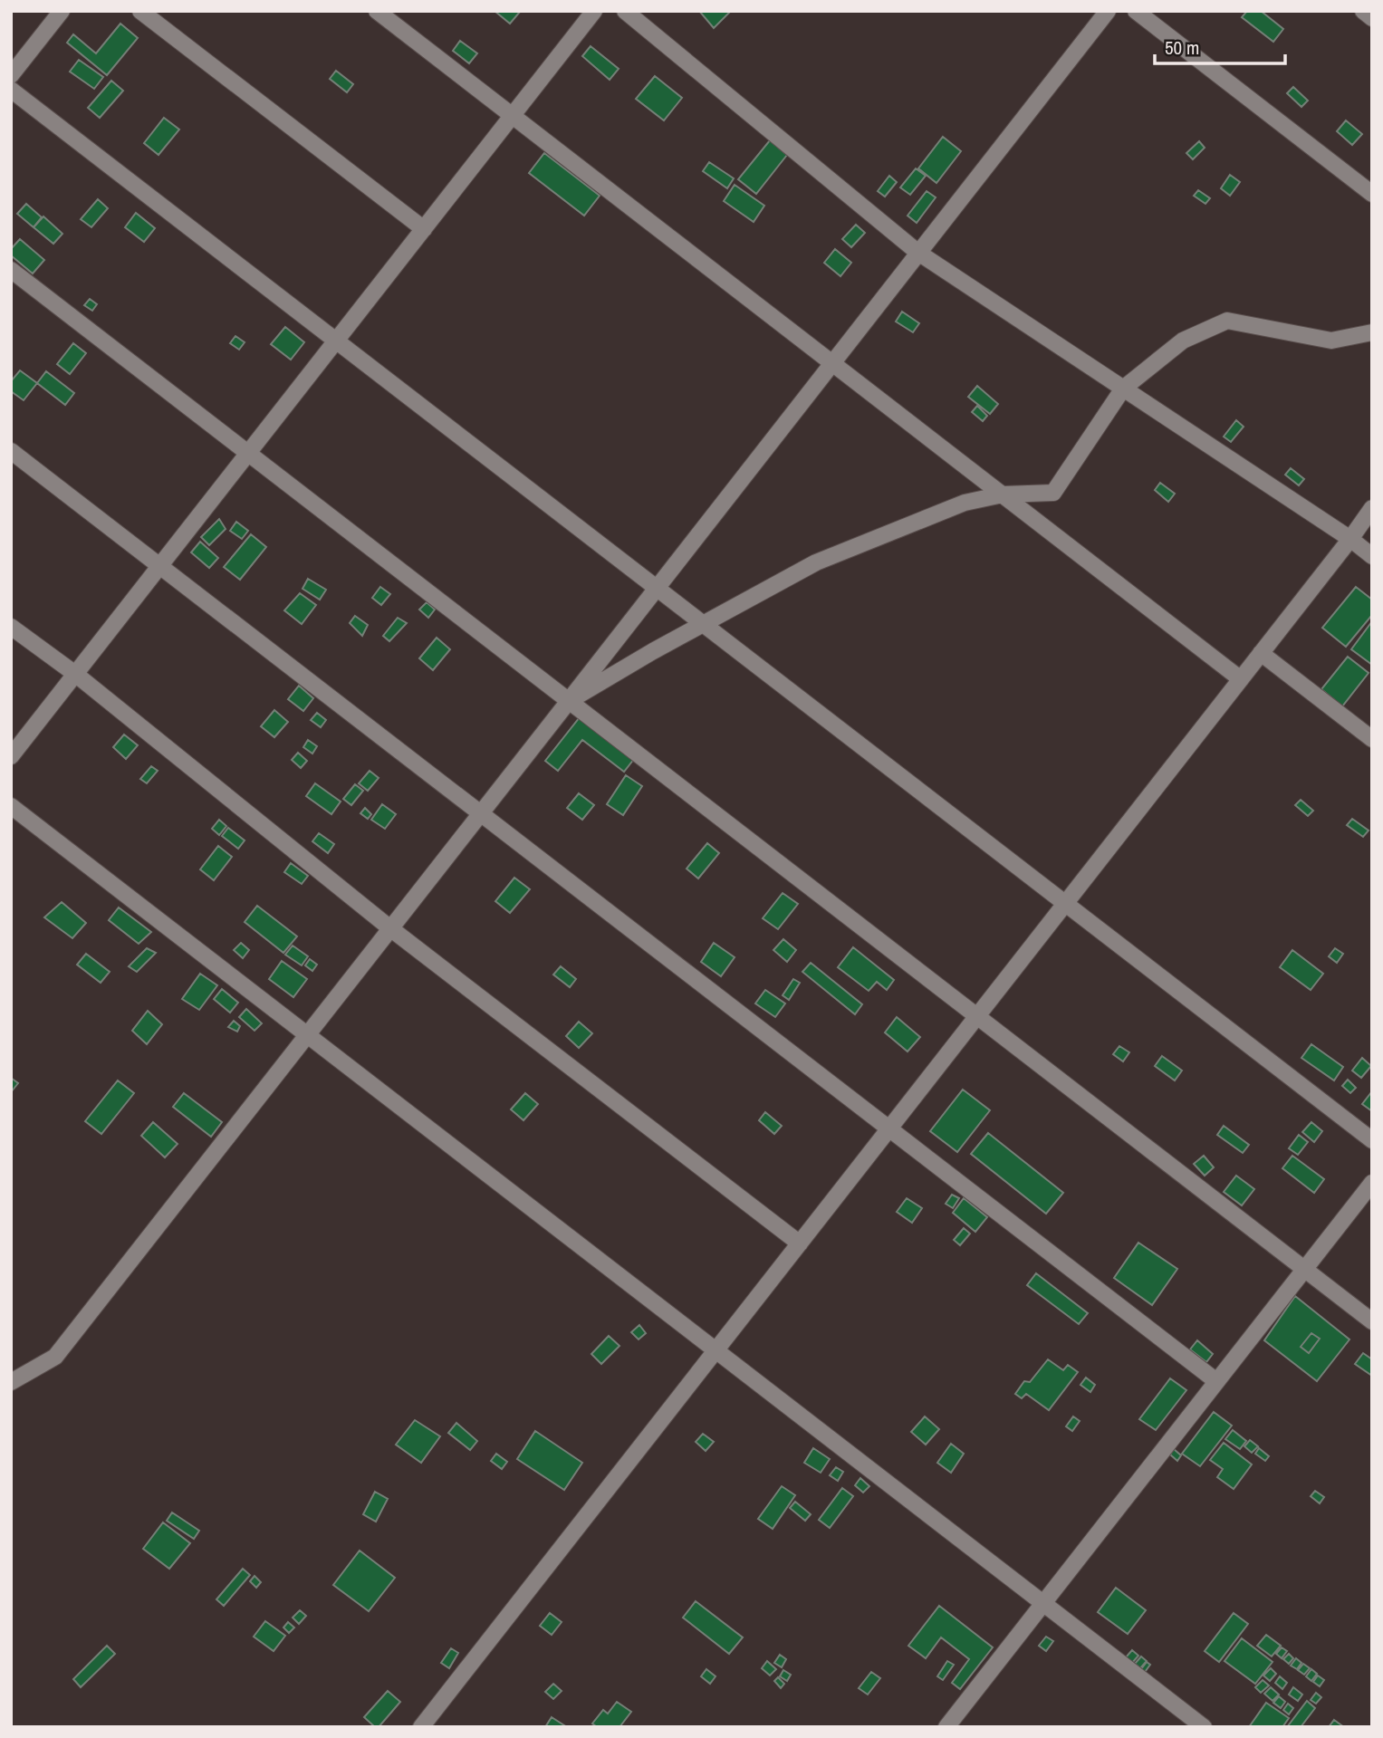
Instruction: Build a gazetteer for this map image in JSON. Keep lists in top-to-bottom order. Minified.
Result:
{"scale_bar":"50 m"}
